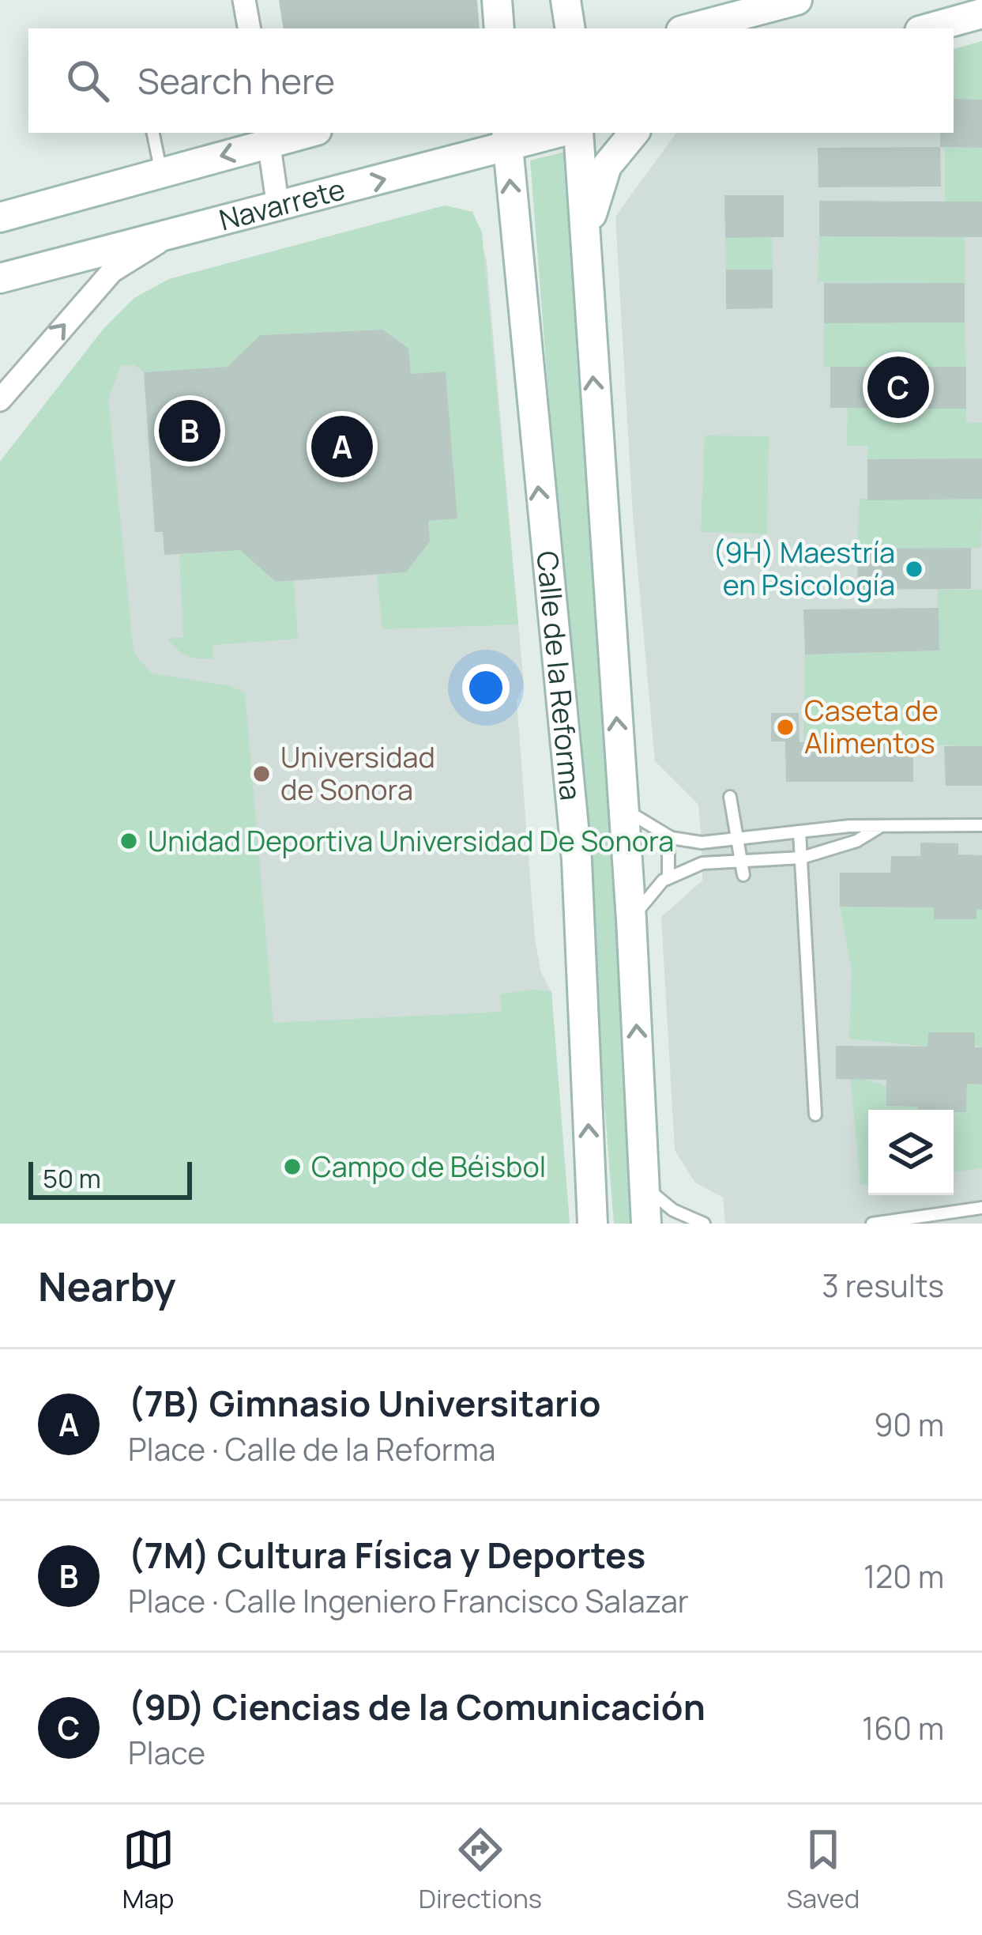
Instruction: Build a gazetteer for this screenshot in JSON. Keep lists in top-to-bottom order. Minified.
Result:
{"streets":{"main road":["Navarrete","Calle de la Reforma"]},"crossings":[["Navarrete","Calle de la Reforma"]],"one_way":["Navarrete","Calle de la Reforma"],"places":["(9H) Maestría en Psicología","Caseta de Alimentos","Universidad de Sonora","Unidad Deportiva Universidad De Sonora","Campo de Béisbol"],"scale_bar":"50 m","page":{"search":"Search here","pins":["C","B","A"],"scale":"50 m","heading":["Nearby","3 results"],"list":[{"mark":"A","name":"(7B) Gimnasio Universitario","note":"Place · Calle de la Reforma","value":"90 m"},{"mark":"B","name":"(7M) Cultura Física y Deportes","note":"Place · Calle Ingeniero Francisco Salazar","value":"120 m"},{"mark":"C","name":"(9D) Ciencias de la Comunicación","note":"Place","value":"160 m"}],"nav":["Map","Directions","Saved"]}}
